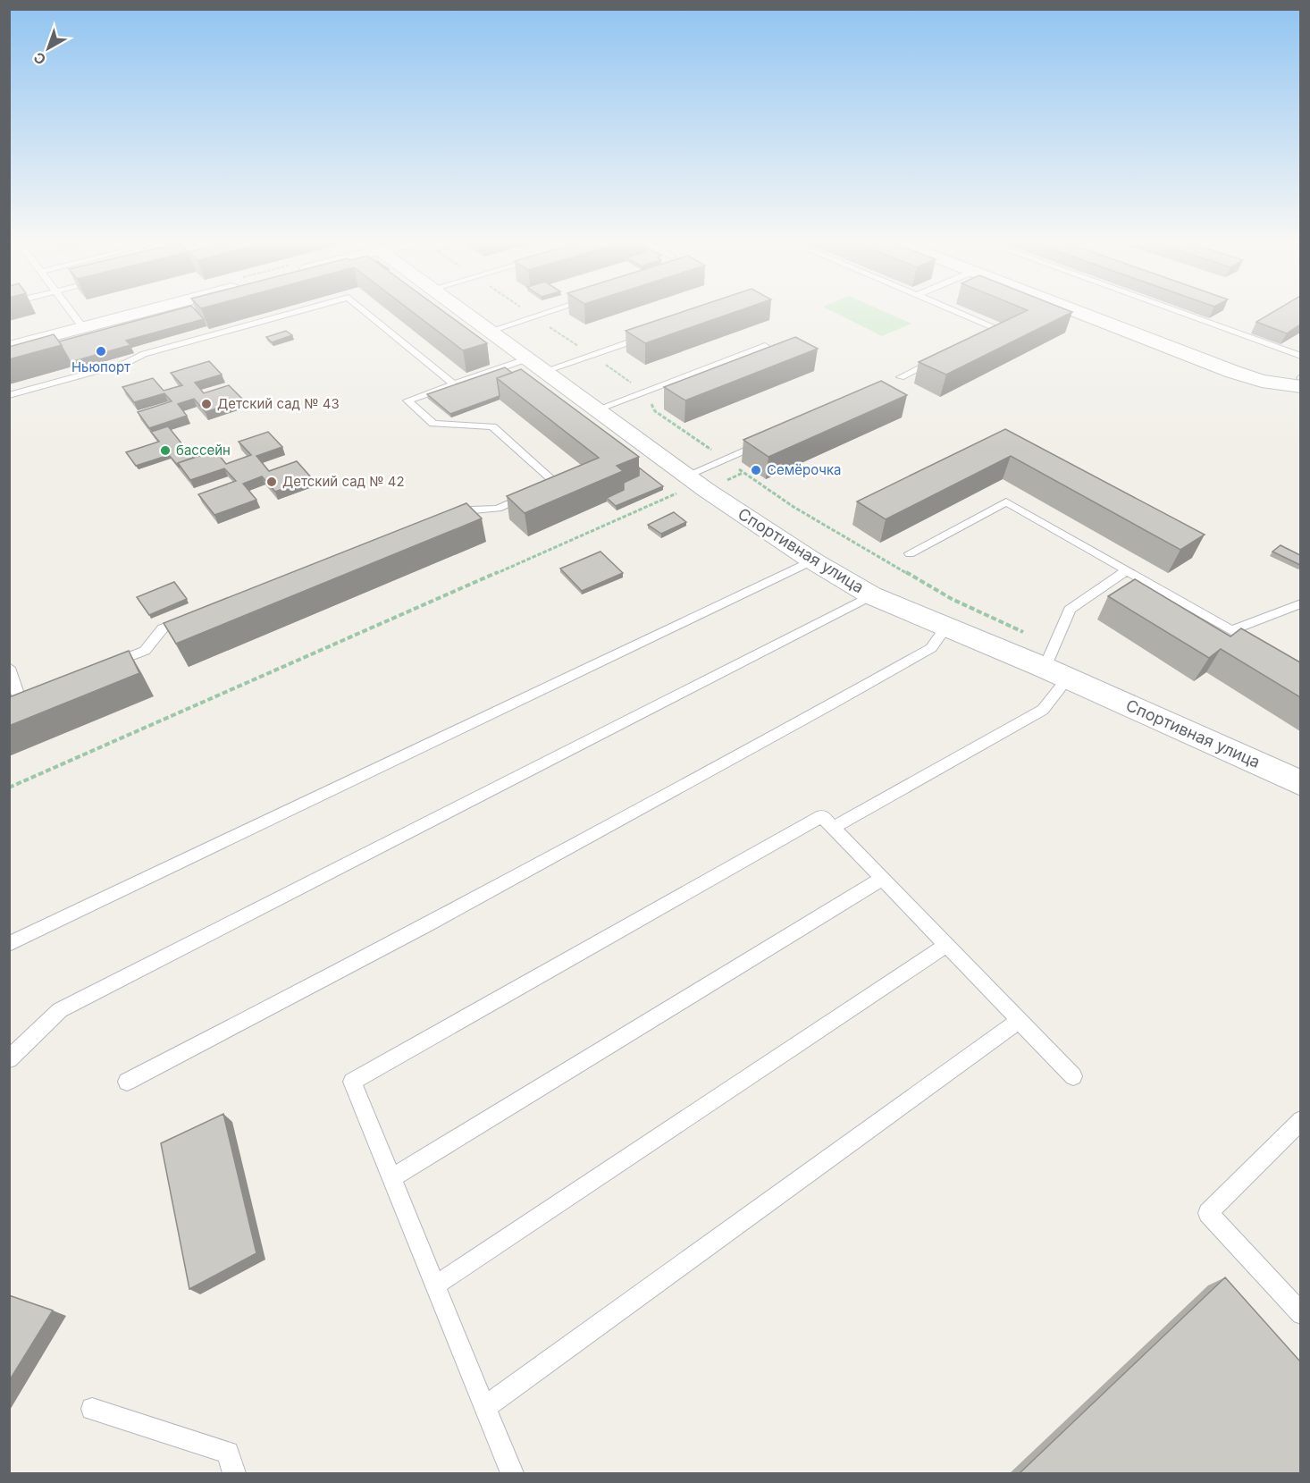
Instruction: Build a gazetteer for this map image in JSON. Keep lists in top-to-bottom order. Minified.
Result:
{"streets":{"street":["Спортивная улица"]},"places":["Ньюпорт","Детский сад № 43","бассейн","Семёрочка","Детский сад № 42"],"north":"bottom left"}
